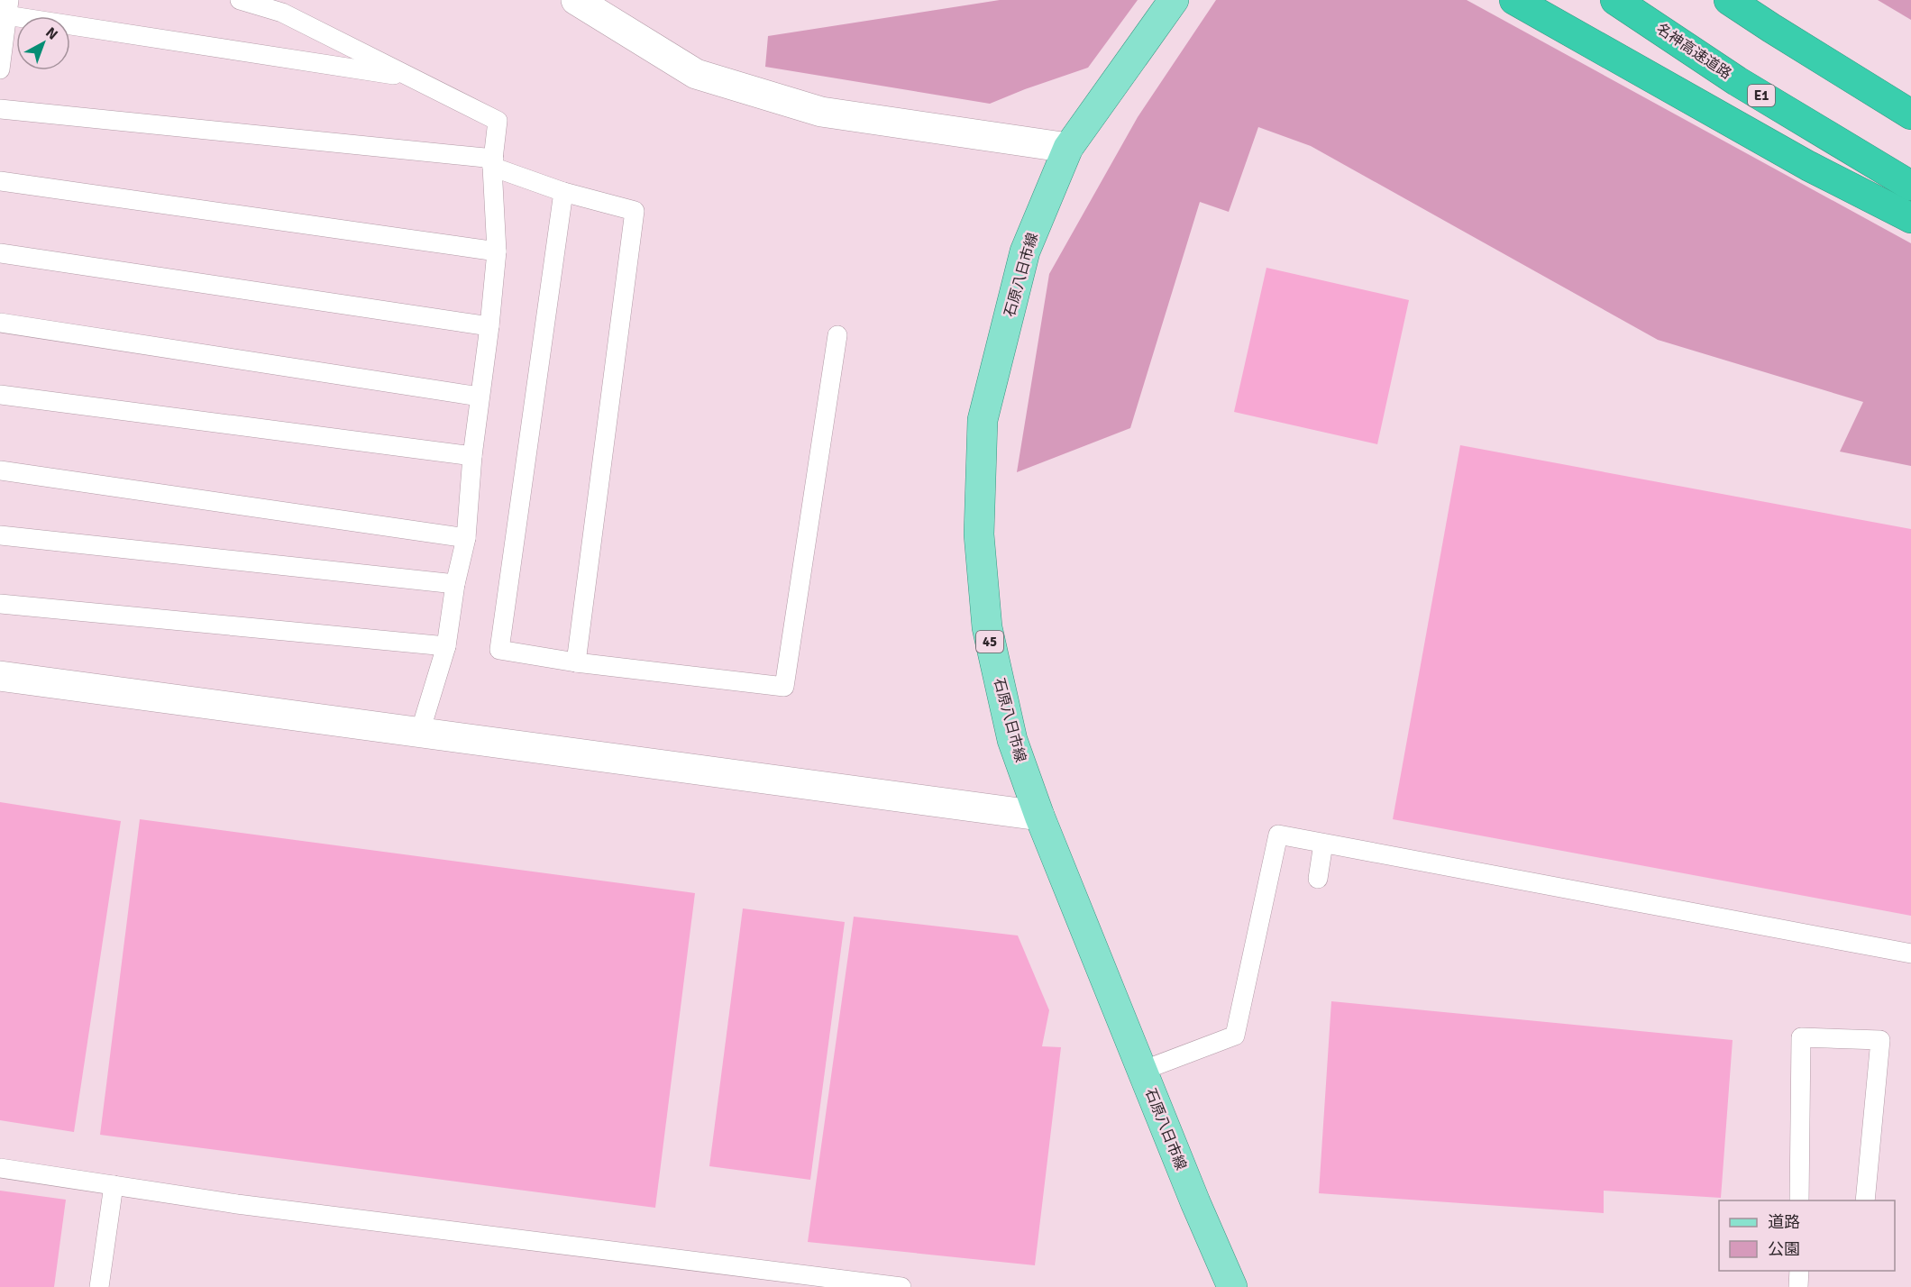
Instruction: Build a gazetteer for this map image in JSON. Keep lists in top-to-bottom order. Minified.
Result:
{"streets":{"highway":["名神高速道路","E1"],"main road":["石原八日市線","45"]},"legend":["道路","公園"],"north":"top right"}
